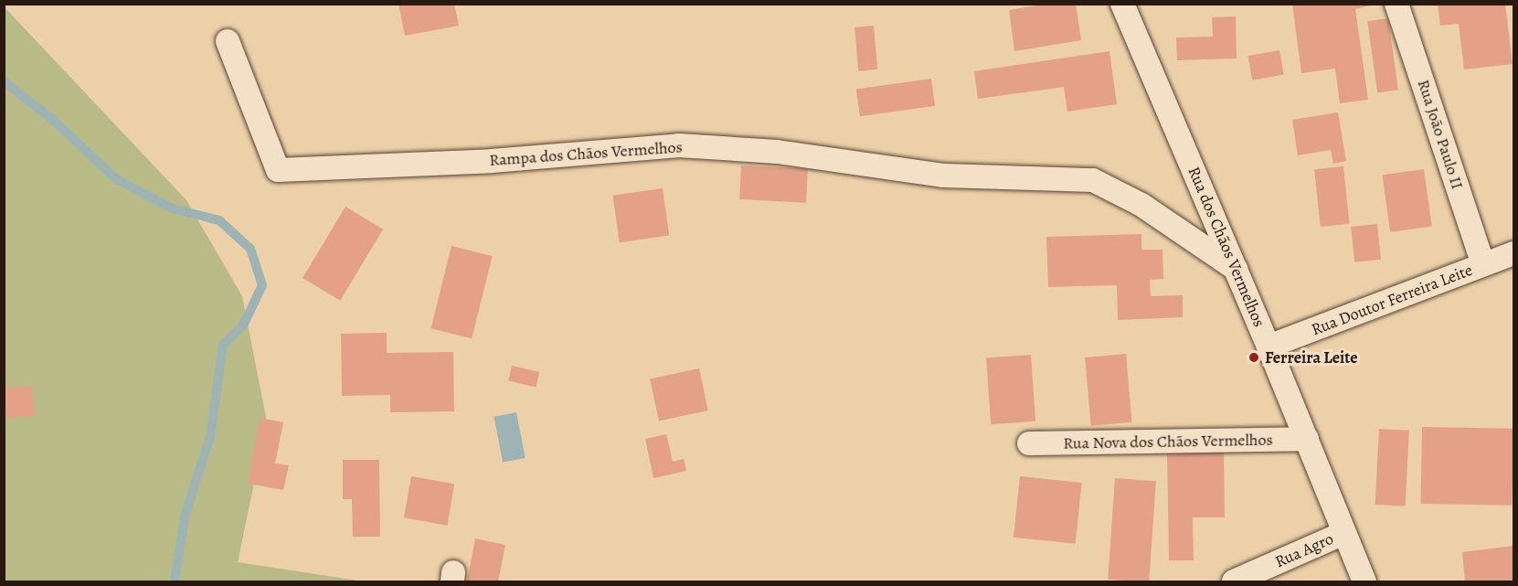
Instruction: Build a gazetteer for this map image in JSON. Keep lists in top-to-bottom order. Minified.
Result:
{"streets":{"street":["Rua João Paulo II","Rampa dos Chãos Vermelhos","Rua dos Chãos Vermelhos","Rua Doutor Ferreira Leite","Rua Nova dos Chãos Vermelhos","Rua Agro"]},"crossings":[["Rua João Paulo II","Rua Doutor Ferreira Leite"],["Rampa dos Chãos Vermelhos","Rua dos Chãos Vermelhos"],["Rua dos Chãos Vermelhos","Rua Doutor Ferreira Leite"],["Rua dos Chãos Vermelhos","Rua Nova dos Chãos Vermelhos"],["Rua dos Chãos Vermelhos","Rua Agro"]],"places":["Ferreira Leite"]}
